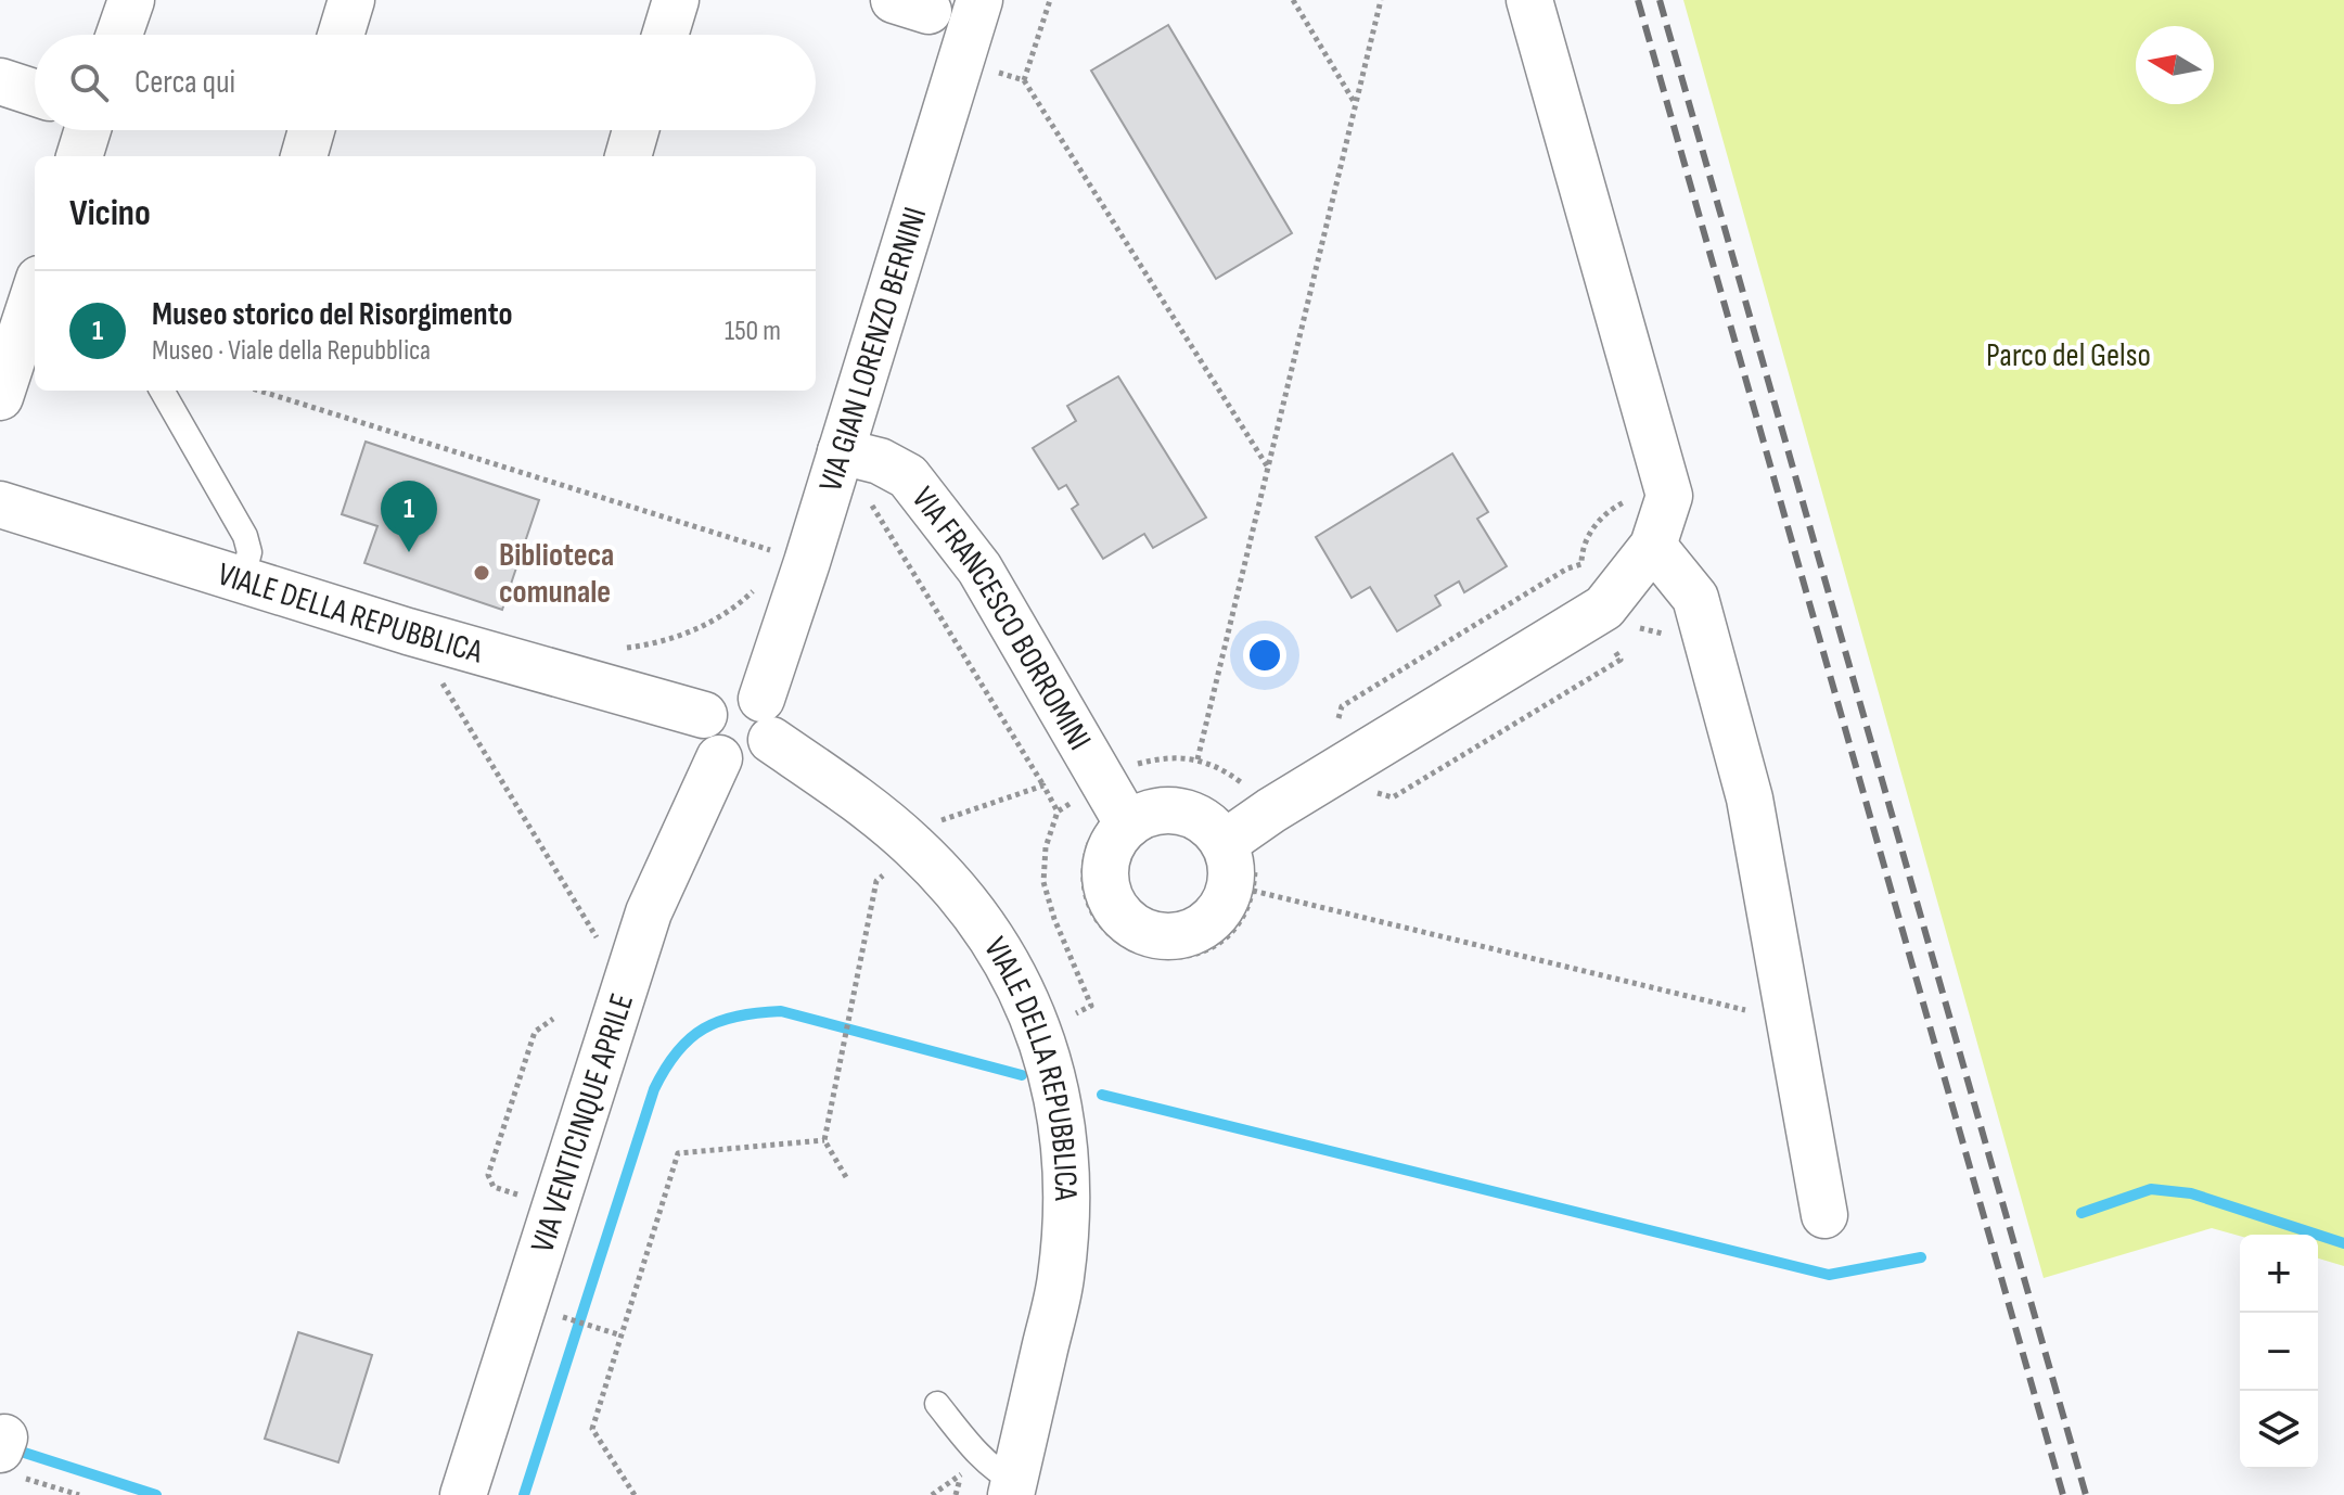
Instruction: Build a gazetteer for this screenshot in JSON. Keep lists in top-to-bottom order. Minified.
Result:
{"streets":{"street":["VIA GIAN LORENZO BERNINI","VIALE DELLA REPUBBLICA","VIA FRANCESCO BORROMINI","VIA VENTICINQUE APRILE"]},"crossings":[["VIA GIAN LORENZO BERNINI","VIALE DELLA REPUBBLICA"],["VIA GIAN LORENZO BERNINI","VIA FRANCESCO BORROMINI"],["VIA GIAN LORENZO BERNINI","VIA VENTICINQUE APRILE"],["VIALE DELLA REPUBBLICA","VIA VENTICINQUE APRILE"]],"parks":["Parco del Gelso"],"places":["Biblioteca comunale"],"north":"left","page":{"search":"Cerca qui","heading":"Vicino","list":[{"mark":"1","name":"Museo storico del Risorgimento","note":"Museo · Viale della Repubblica","value":"150 m"}],"pins":"1","map_buttons":["+","−"]}}
